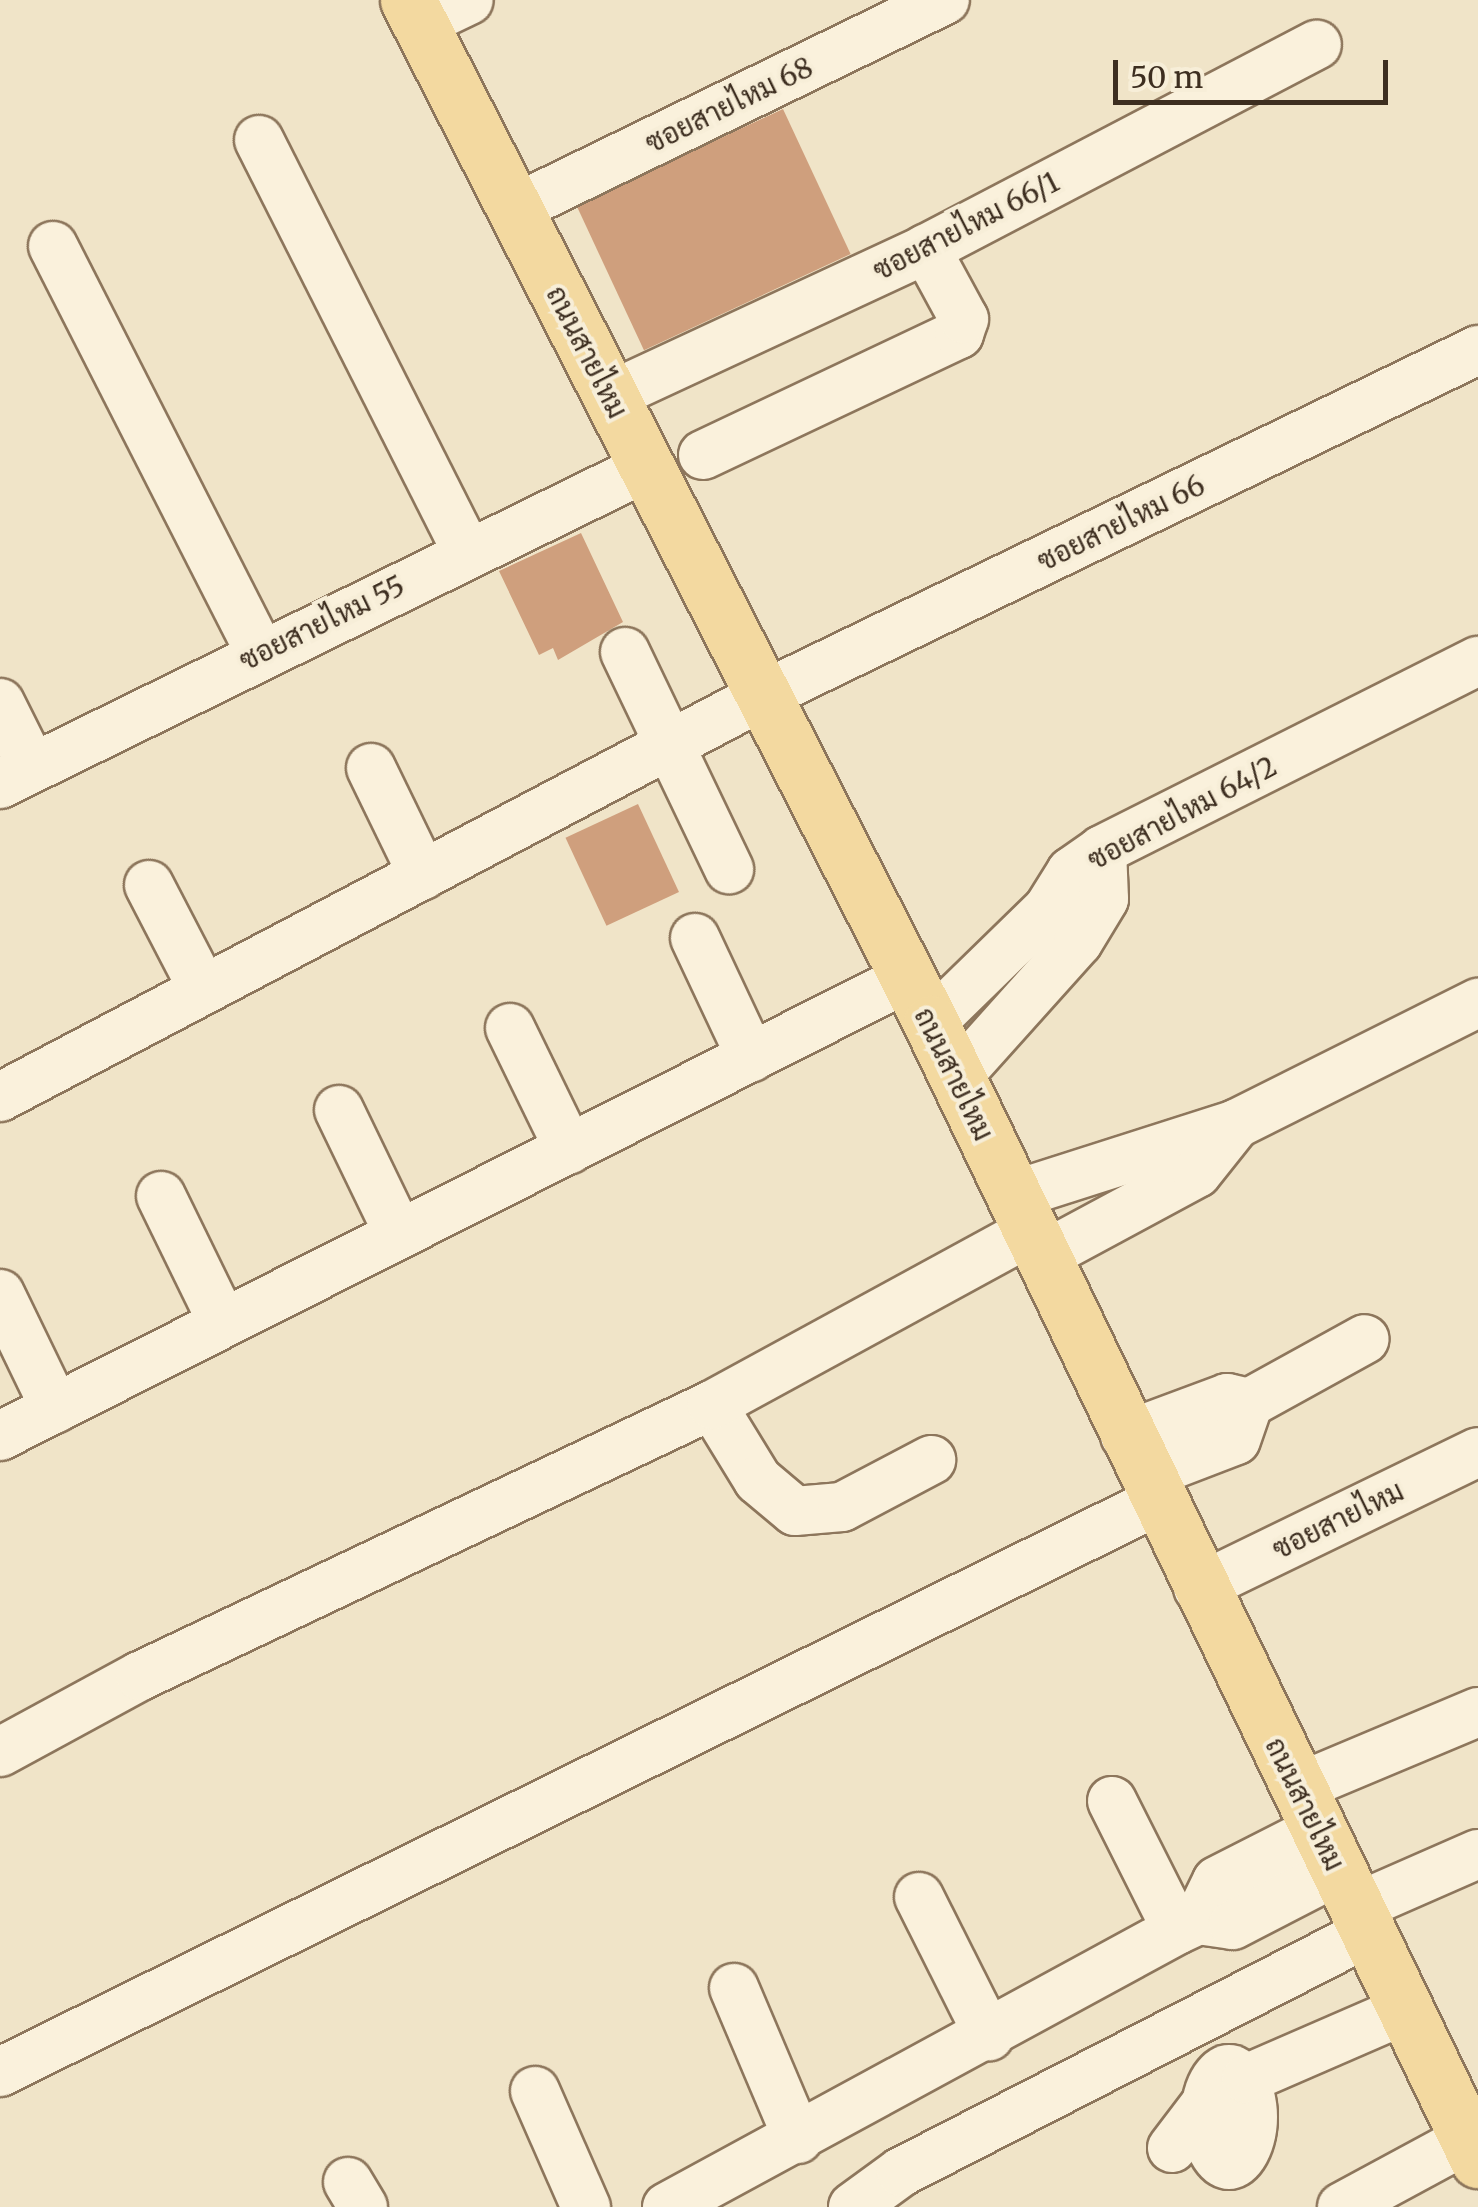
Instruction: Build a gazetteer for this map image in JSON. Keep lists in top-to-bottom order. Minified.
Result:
{"streets":{"main road":["ถนนสายไหม"],"street":["ซอยสายไหม 68","ซอยสายไหม 66/1","ซอยสายไหม 66","ซอยสายไหม 55","ซอยสายไหม 64/2","ซอยสายไหม"]},"crossings":[["ซอยสายไหม 68","ถนนสายไหม"],["ซอยสายไหม 66/1","ถนนสายไหม"],["ถนนสายไหม","ซอยสายไหม 66"],["ถนนสายไหม","ซอยสายไหม 55"],["ถนนสายไหม","ซอยสายไหม 64/2"],["ถนนสายไหม","ซอยสายไหม"]],"scale_bar":"50 m"}
